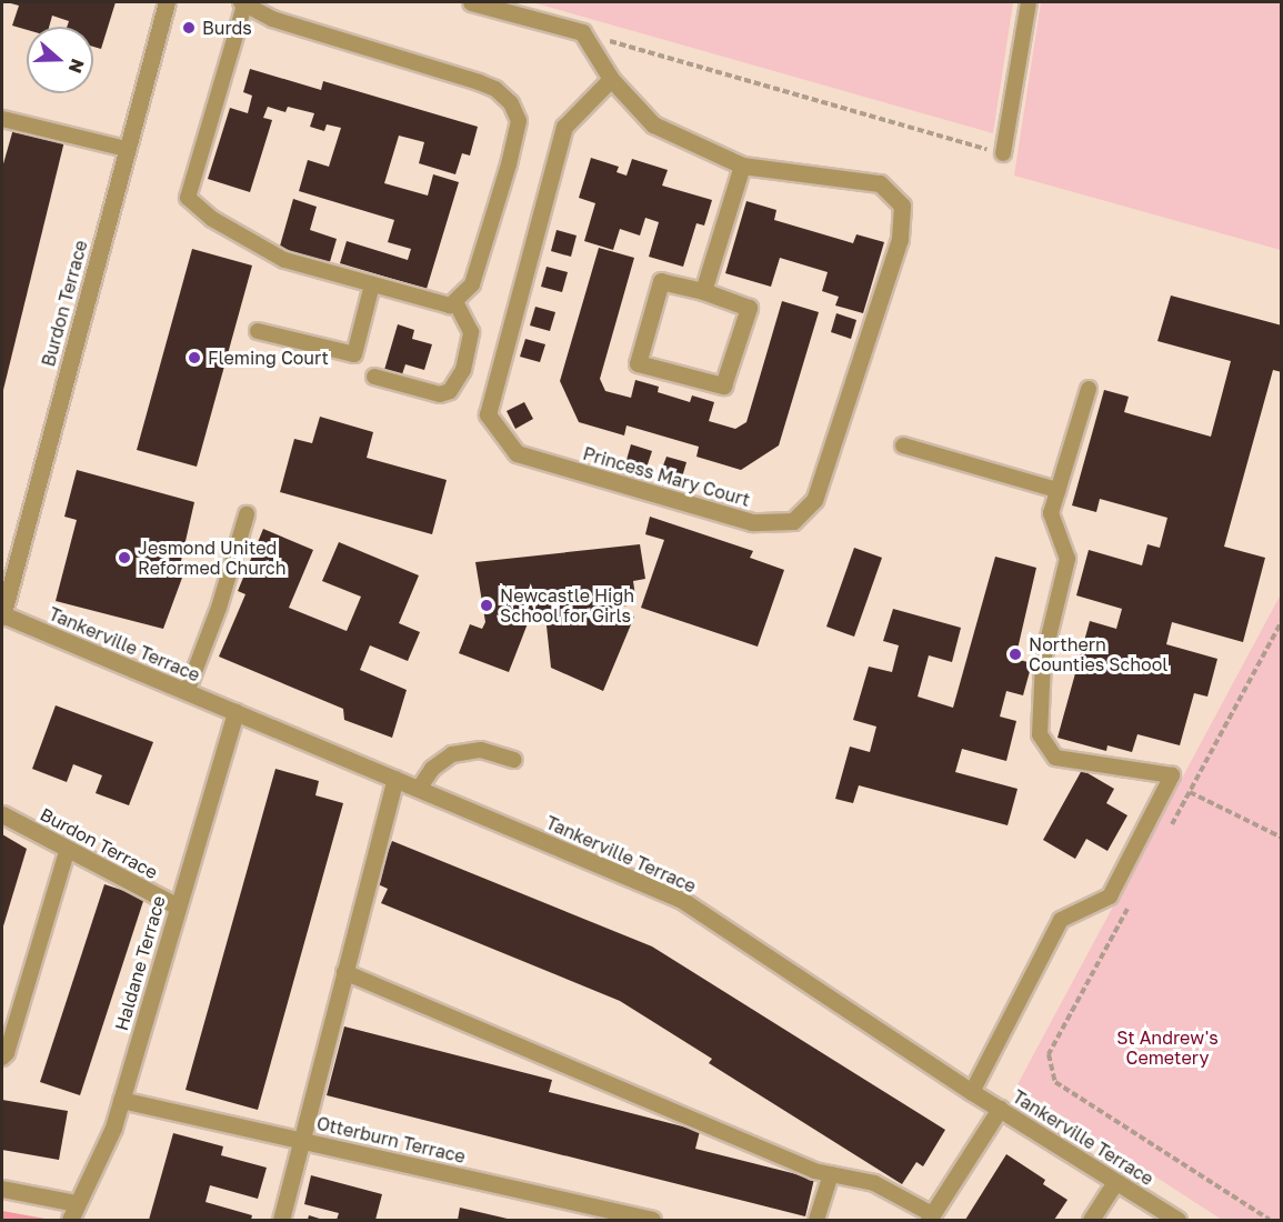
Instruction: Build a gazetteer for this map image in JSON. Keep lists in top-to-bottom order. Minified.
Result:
{"streets":{"street":["Burdon Terrace","Princess Mary Court","Tankerville Terrace","Haldane Terrace","Otterburn Terrace"]},"crossings":[["Burdon Terrace","Tankerville Terrace"],["Burdon Terrace","Haldane Terrace"],["Tankerville Terrace","Haldane Terrace"],["Haldane Terrace","Otterburn Terrace"]],"parks":["St Andrew's Cemetery"],"places":["Burds","Fleming Court","Jesmond United Reformed Church","Newcastle High School for Girls","Northern Counties School"],"north":"right"}
